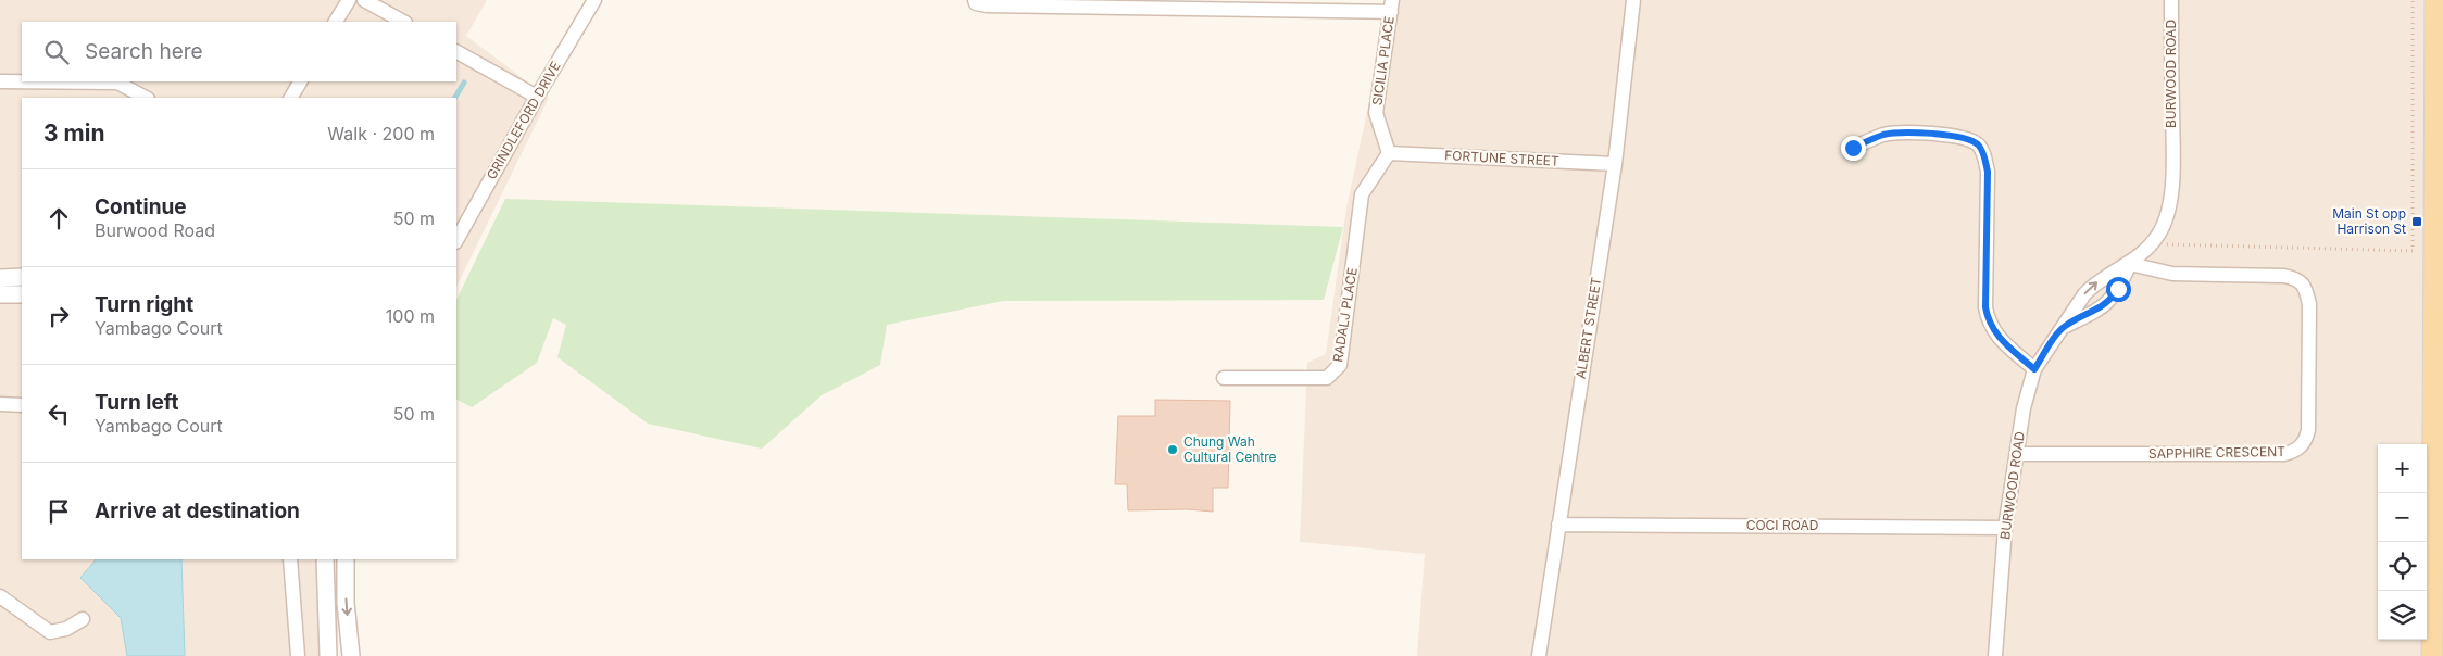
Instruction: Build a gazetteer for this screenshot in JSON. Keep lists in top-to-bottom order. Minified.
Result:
{"streets":{"street":["SICILIA PLACE","BURWOOD ROAD","GRINDLEFORD DRIVE","FORTUNE STREET","RADALJ PLACE","ALBERT STREET","SAPPHIRE CRESCENT","COCI ROAD"]},"crossings":[["SICILIA PLACE","FORTUNE STREET"],["SICILIA PLACE","RADALJ PLACE"],["BURWOOD ROAD","SAPPHIRE CRESCENT"],["BURWOOD ROAD","COCI ROAD"],["FORTUNE STREET","RADALJ PLACE"],["FORTUNE STREET","ALBERT STREET"],["ALBERT STREET","COCI ROAD"]],"places":{"transit":["Main St opp Harrison St"],"other":["Chung Wah Cultural Centre"]},"page":{"search":"Search here","heading":["3 min","Walk · 200 m"],"list":[["Continue","Burwood Road","50 m"],["Turn right","Yambago Court","100 m"],["Turn left","Yambago Court","50 m"],"Arrive at destination"],"map_buttons":["+","−"]}}
